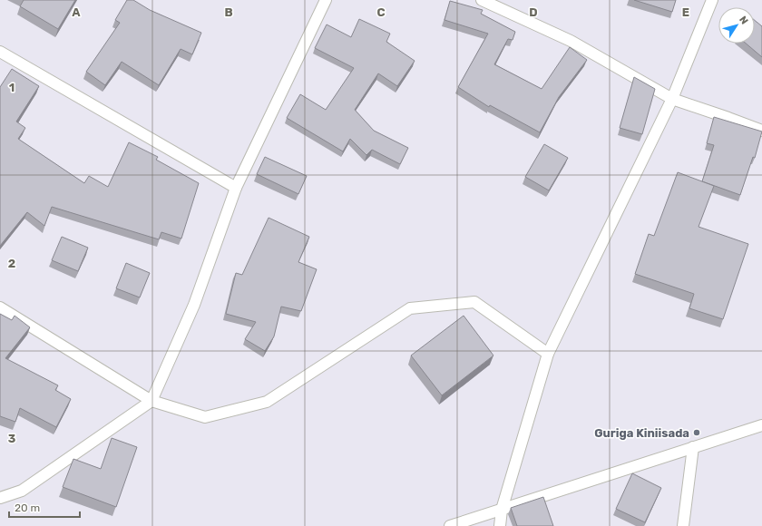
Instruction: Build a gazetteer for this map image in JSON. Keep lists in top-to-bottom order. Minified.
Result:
{"places":["Guriga Kiniisada"],"scale_bar":"20 m","north":"top right","grid":{"columns":["A","B","C","D","E"],"rows":["1","2","3"]}}
